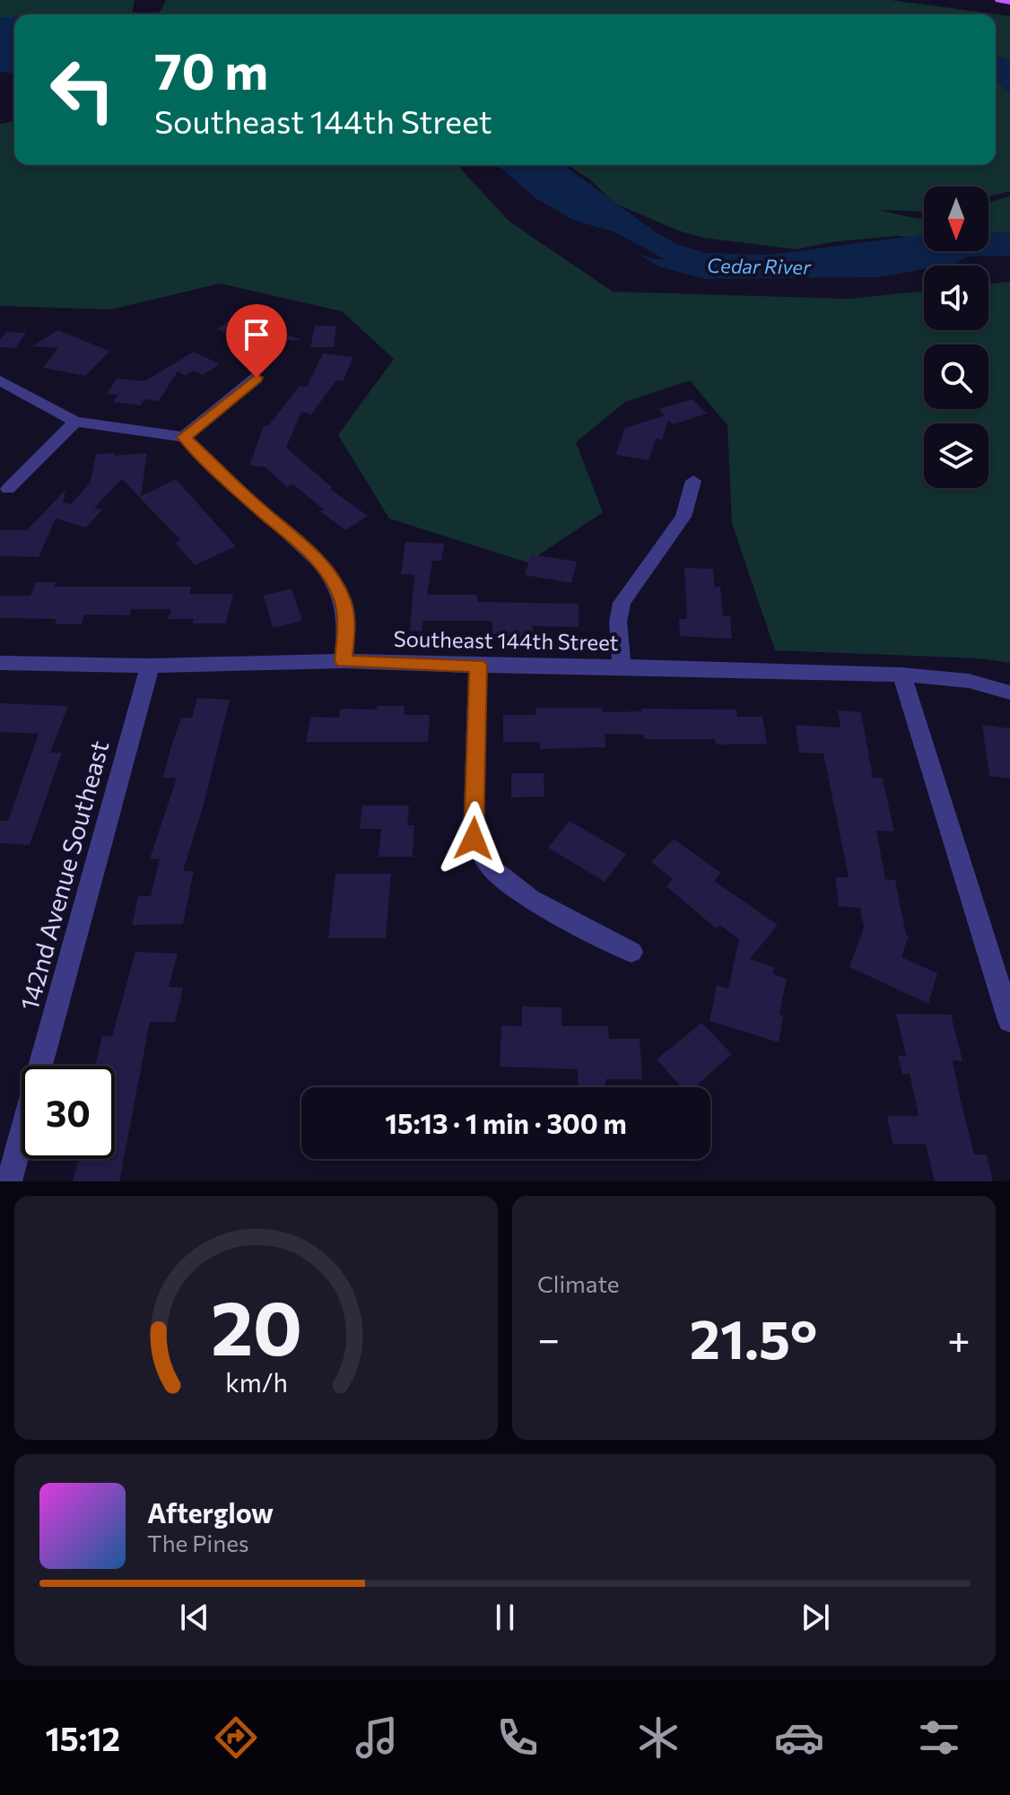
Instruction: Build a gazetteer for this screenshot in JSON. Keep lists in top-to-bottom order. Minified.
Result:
{"streets":{"street":["Southeast 144th Street","142nd Avenue Southeast"]},"crossings":[["Southeast 144th Street","142nd Avenue Southeast"]],"water":["Cedar River"],"north":"bottom","page":{"turn":["70 m","Southeast 144th Street"],"limit":"30","trip":"15:13 · 1 min · 300 m","tile":"Climate","heat":["−","21.5°","+"],"song":["Afterglow","The Pines"],"tabs":"15:12","gauge":["20","km/h"]}}
